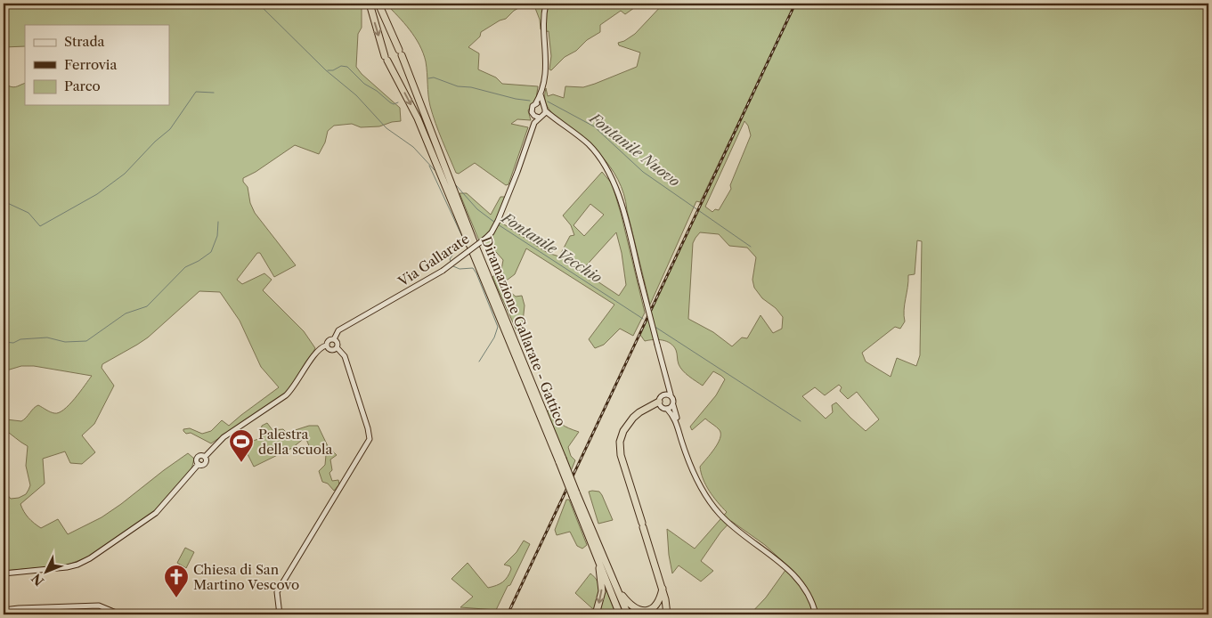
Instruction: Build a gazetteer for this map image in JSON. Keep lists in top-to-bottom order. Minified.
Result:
{"streets":{"highway":["Diramazione Gallarate - Gattico"],"street":["Via Gallarate"]},"water":["Fontanile Nuovo","Fontanile Vecchio"],"places":{"sports":["Palestra della scuola"],"church":["Chiesa di San Martino Vescovo"]},"legend":["Strada","Ferrovia","Parco"],"north":"bottom left"}
